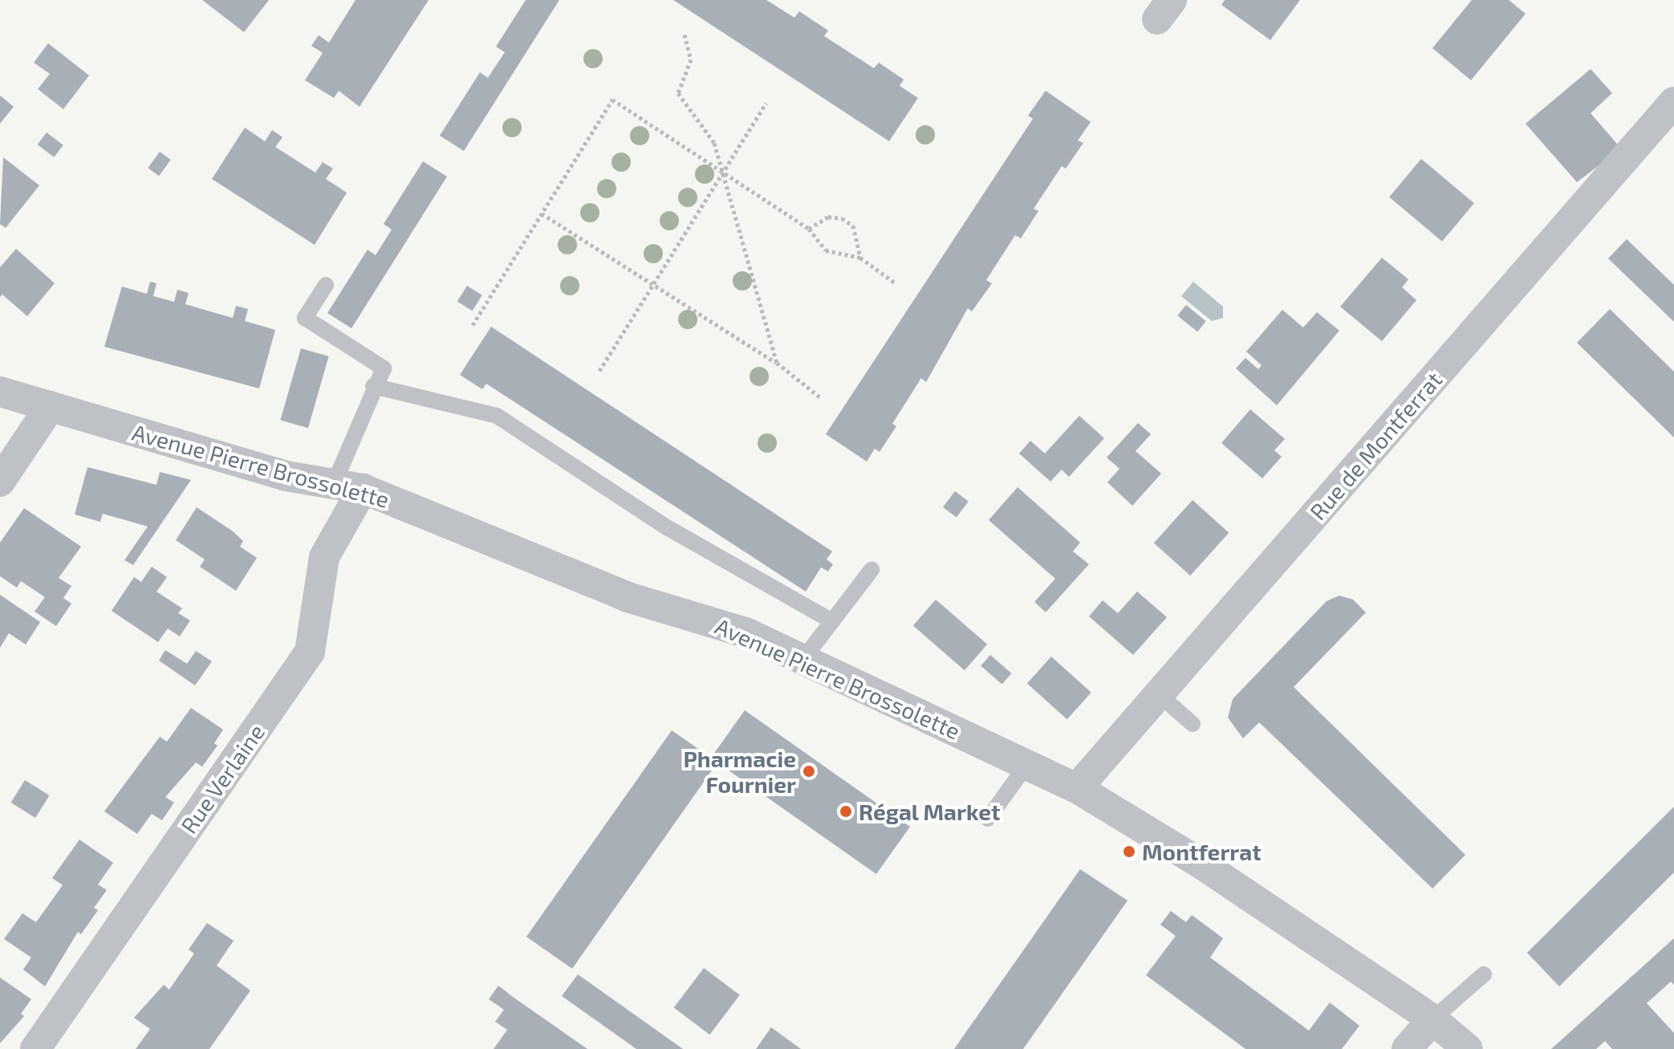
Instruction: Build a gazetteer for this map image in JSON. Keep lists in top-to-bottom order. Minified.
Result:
{"streets":{"street":["Rue de Montferrat","Avenue Pierre Brossolette","Rue Verlaine"]},"crossings":[["Rue de Montferrat","Avenue Pierre Brossolette"],["Avenue Pierre Brossolette","Rue Verlaine"]],"places":["Pharmacie Fournier","Régal Market","Montferrat"]}
